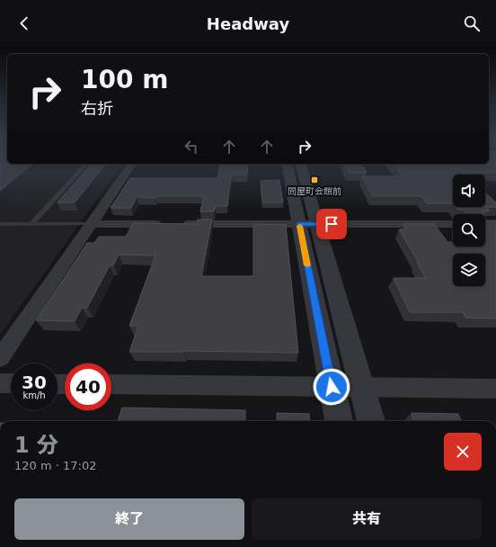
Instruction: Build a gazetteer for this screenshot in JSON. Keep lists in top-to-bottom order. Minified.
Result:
{"places":{"transit":["問屋町会館前"]},"page":{"header":"Headway","turn":["100 m","右折"],"speed":"30 km/h","limit":"40","heading":["1 分","120 m · 17:02"],"buttons":["終了","共有"]}}
